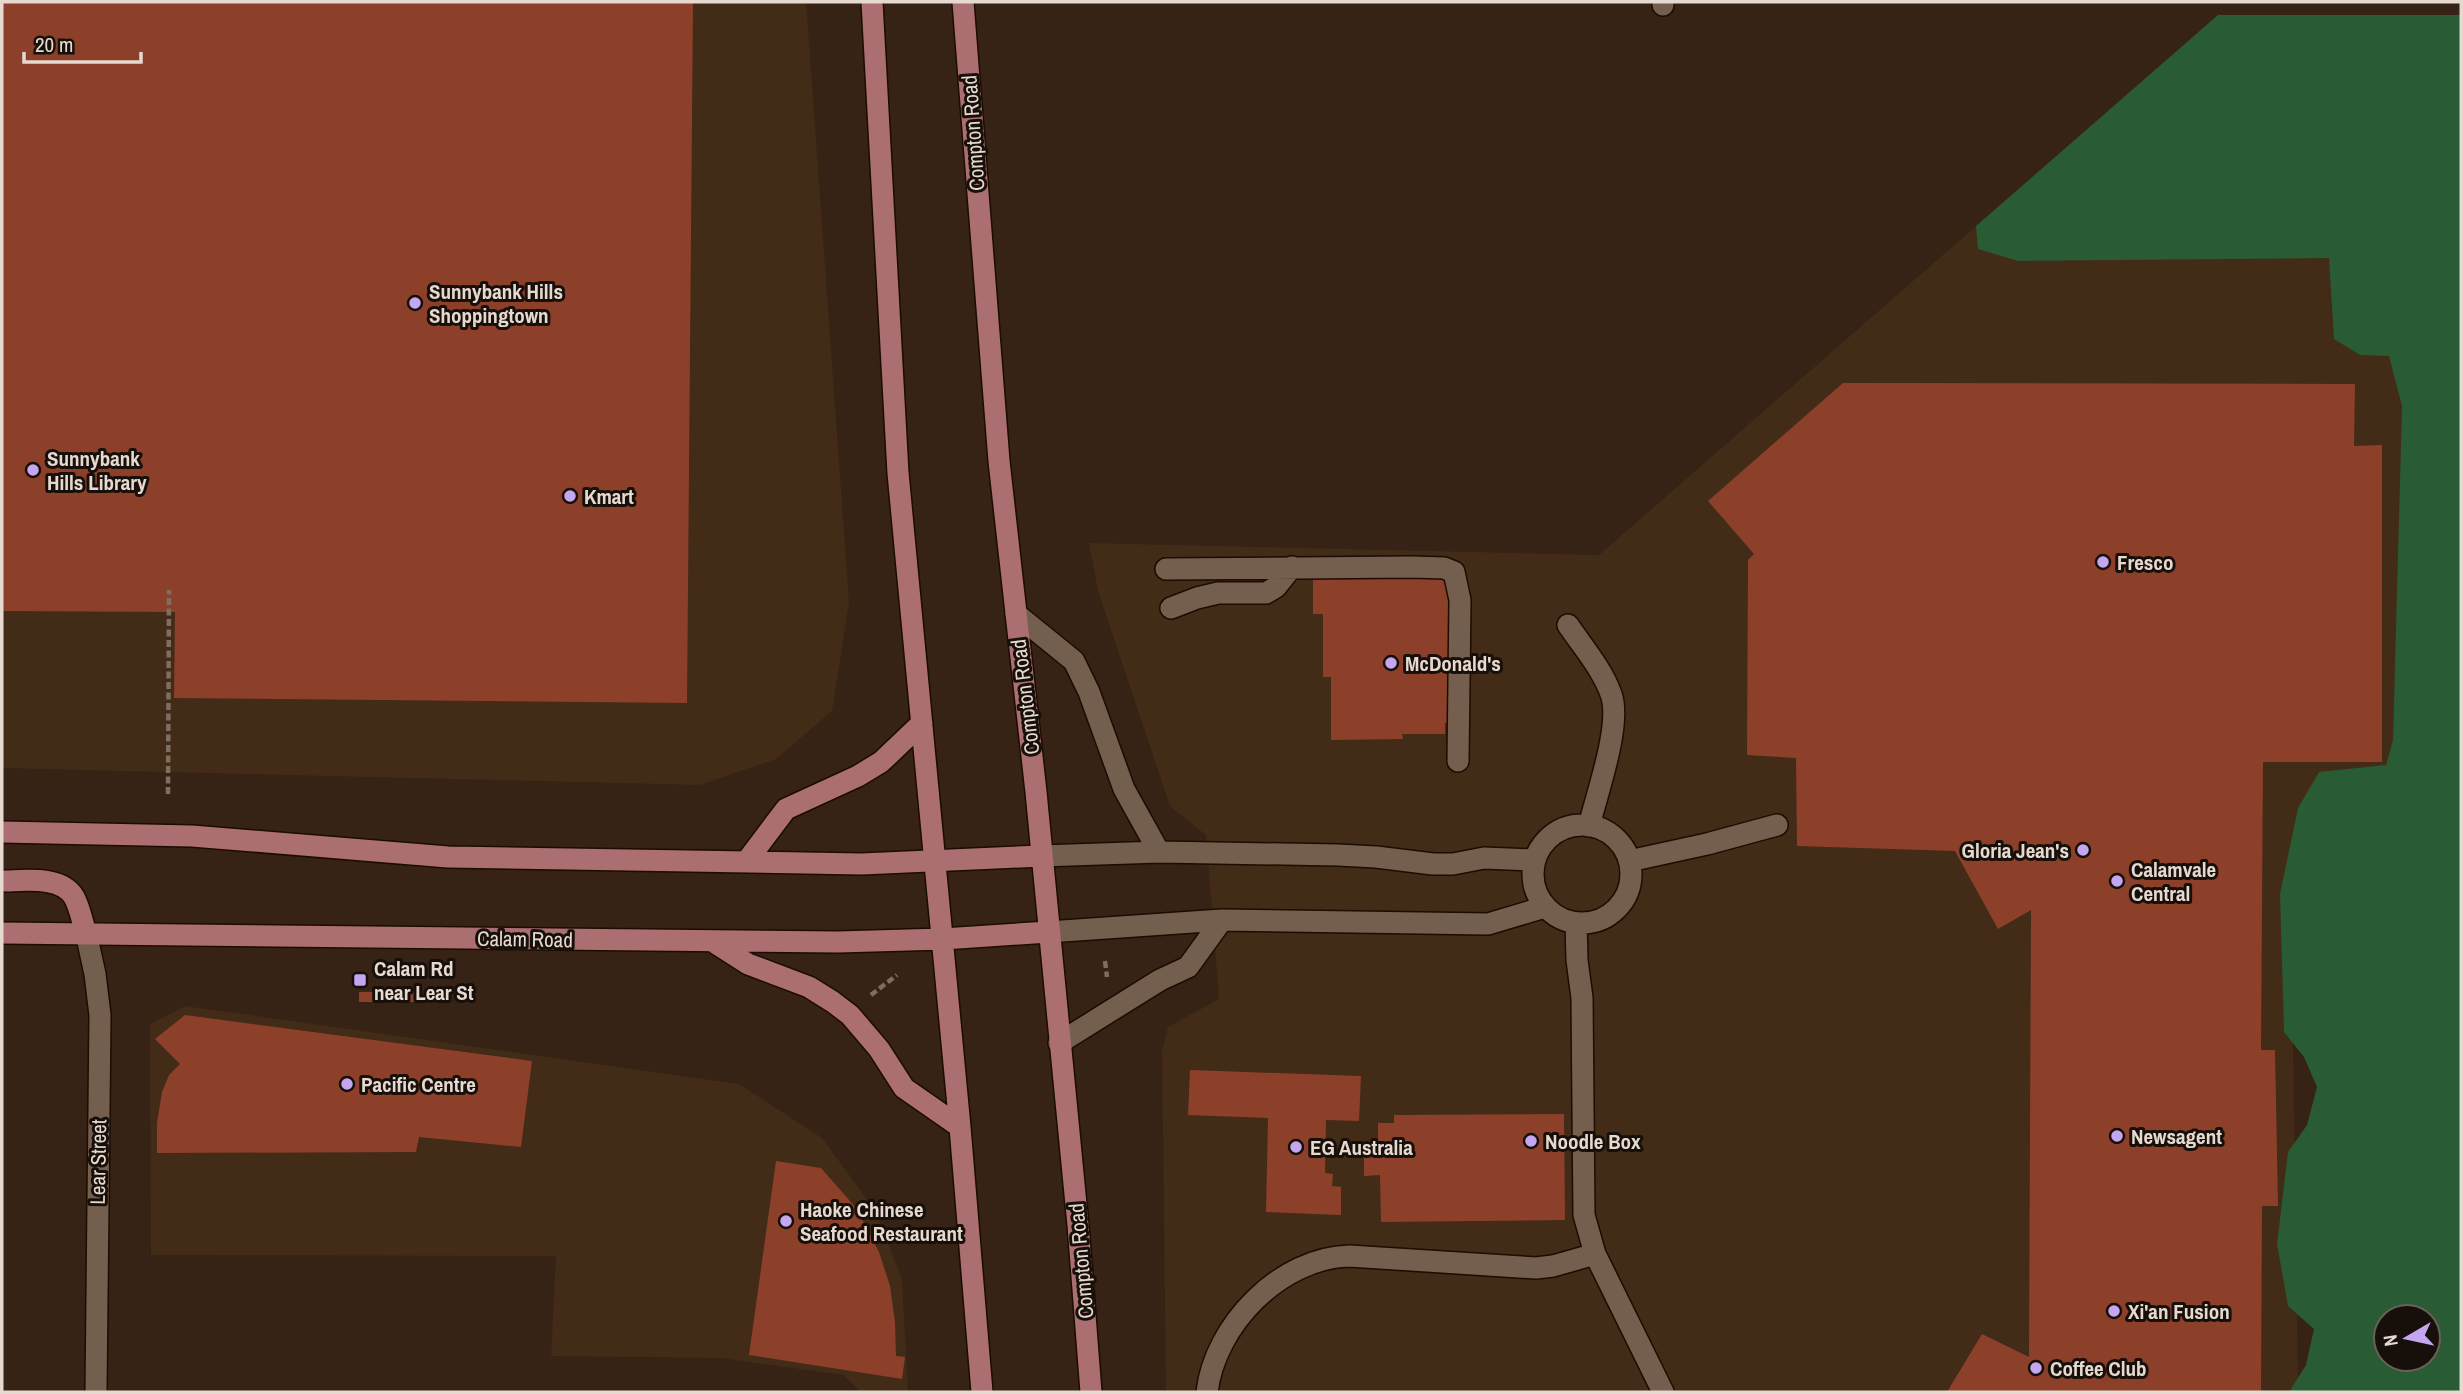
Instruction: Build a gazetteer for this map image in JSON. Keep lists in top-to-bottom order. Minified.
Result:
{"streets":{"main road":["Compton Road","Calam Road"],"street":["Lear Street"]},"crossings":[["Compton Road","Calam Road"],["Calam Road","Lear Street"]],"places":{"other":["Sunnybank Hills Shoppingtown","Sunnybank Hills Library","Kmart","Fresco","McDonald's","Gloria Jean's","Calamvale Central","Pacific Centre","Newsagent","Noodle Box","EG Australia","Haoke Chinese Seafood Restaurant","Xi'an Fusion","Coffee Club"],"transit":["Calam Rd near Lear St"]},"scale_bar":"20 m","north":"left"}
